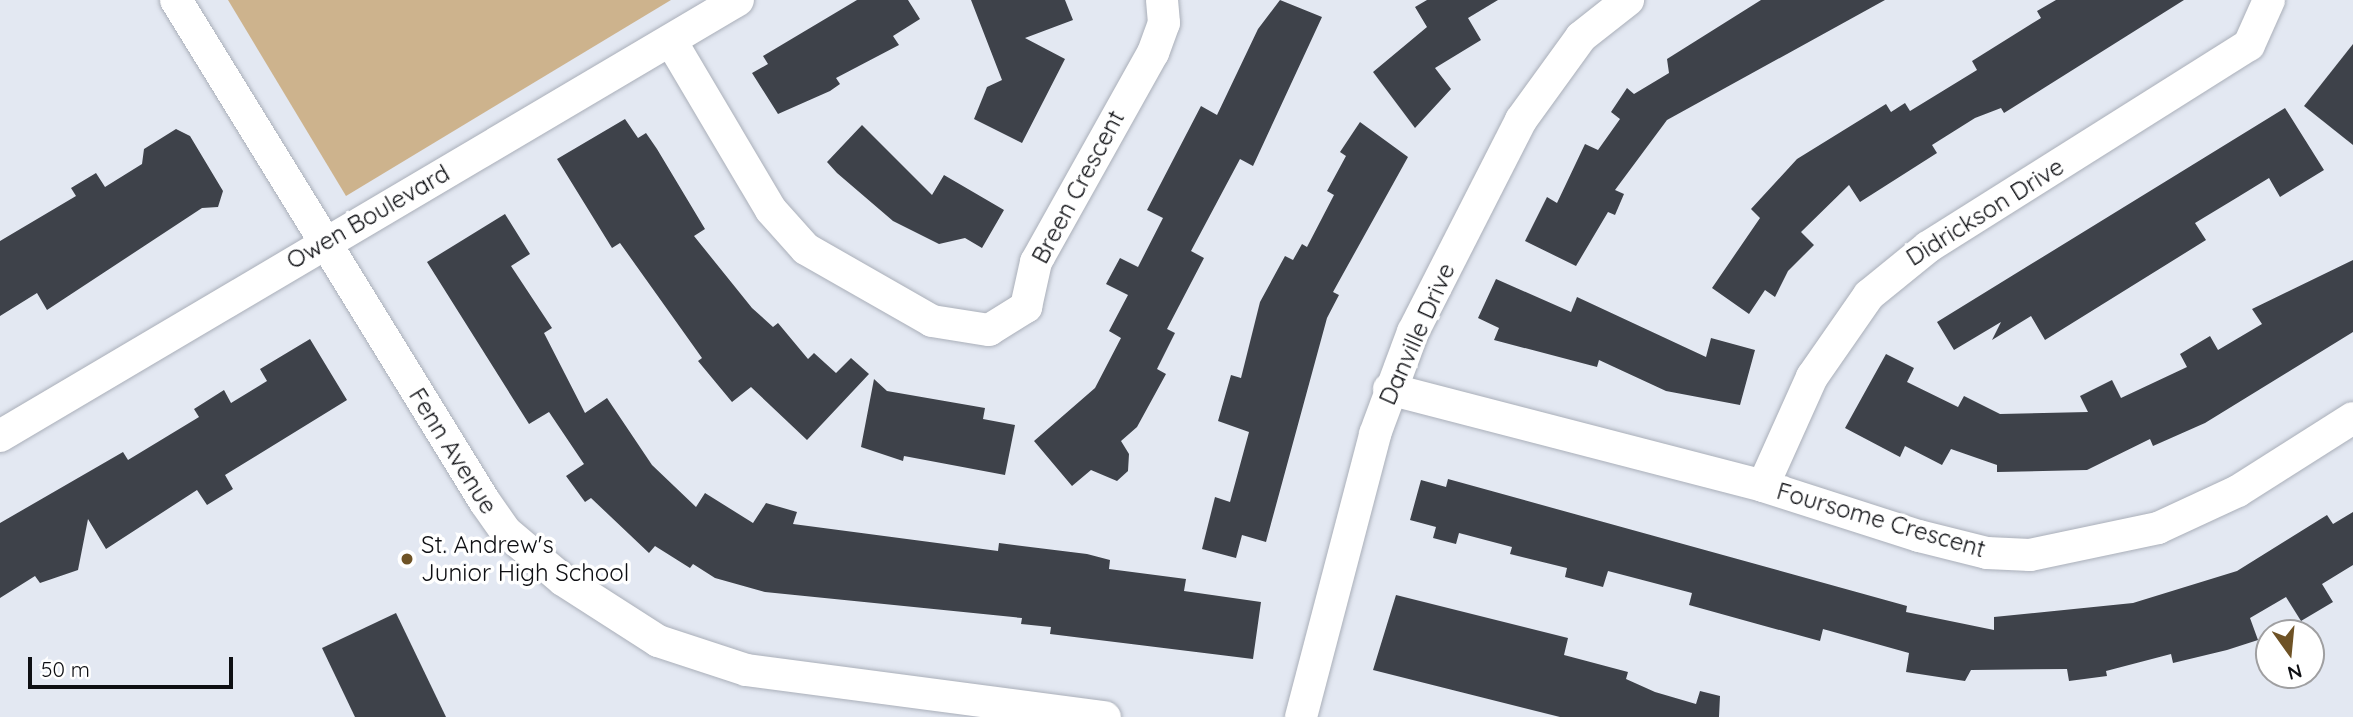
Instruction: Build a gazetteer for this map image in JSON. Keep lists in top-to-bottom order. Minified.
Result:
{"streets":{"street":["Breen Crescent","Didrickson Drive","Owen Boulevard","Danville Drive","Fenn Avenue","Foursome Crescent"]},"crossings":[["Breen Crescent","Owen Boulevard"],["Didrickson Drive","Foursome Crescent"],["Owen Boulevard","Fenn Avenue"],["Danville Drive","Foursome Crescent"]],"places":["St. Andrew's Junior High School"],"scale_bar":"50 m","north":"bottom"}
